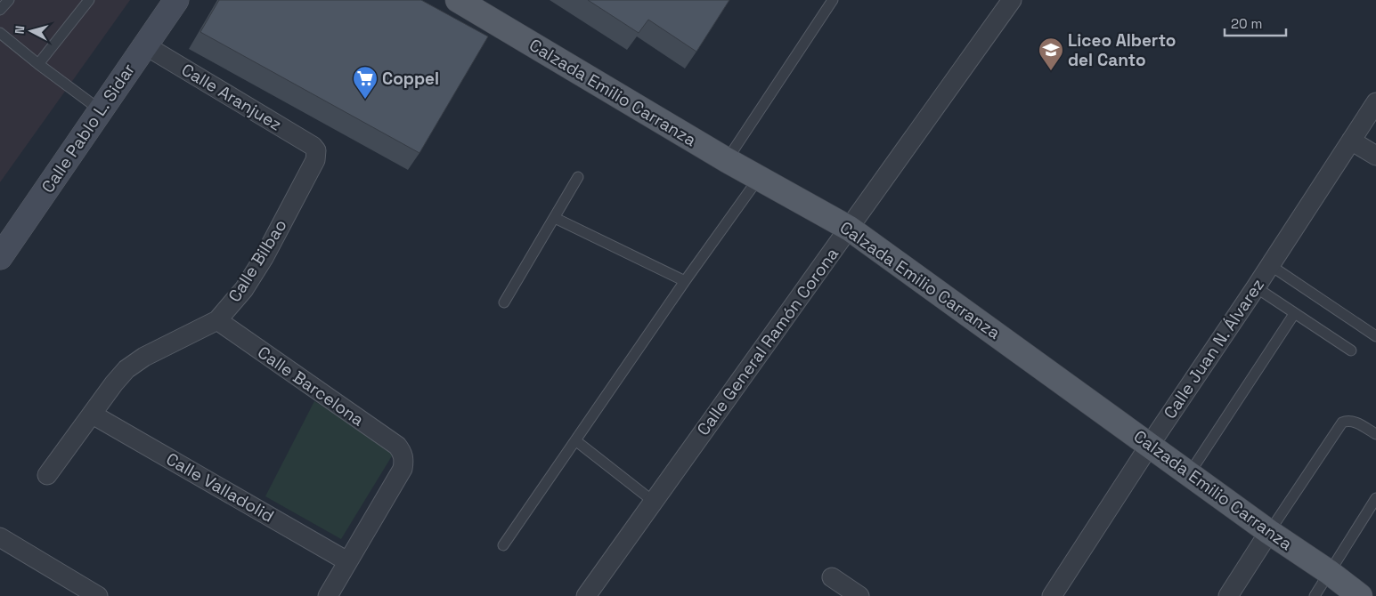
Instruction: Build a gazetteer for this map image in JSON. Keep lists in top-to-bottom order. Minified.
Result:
{"streets":{"main road":["Calzada Emilio Carranza"],"street":["Calle Aranjuez","Calle Pablo L. Sidar","Calle Bilbao","Calle General Ramón Corona","Calle Juan N. Álvarez","Calle Barcelona","Calle Valladolid"]},"crossings":[["Calzada Emilio Carranza","Calle General Ramón Corona"],["Calzada Emilio Carranza","Calle Juan N. Álvarez"],["Calle Aranjuez","Calle Pablo L. Sidar"],["Calle Aranjuez","Calle Bilbao"],["Calle Bilbao","Calle Barcelona"],["Calle Bilbao","Calle Valladolid"],["Calle Barcelona","Calle Valladolid"]],"places":{"school or university":["Liceo Alberto del Canto"],"supermarket":["Coppel"]},"scale_bar":"20 m","north":"left"}
